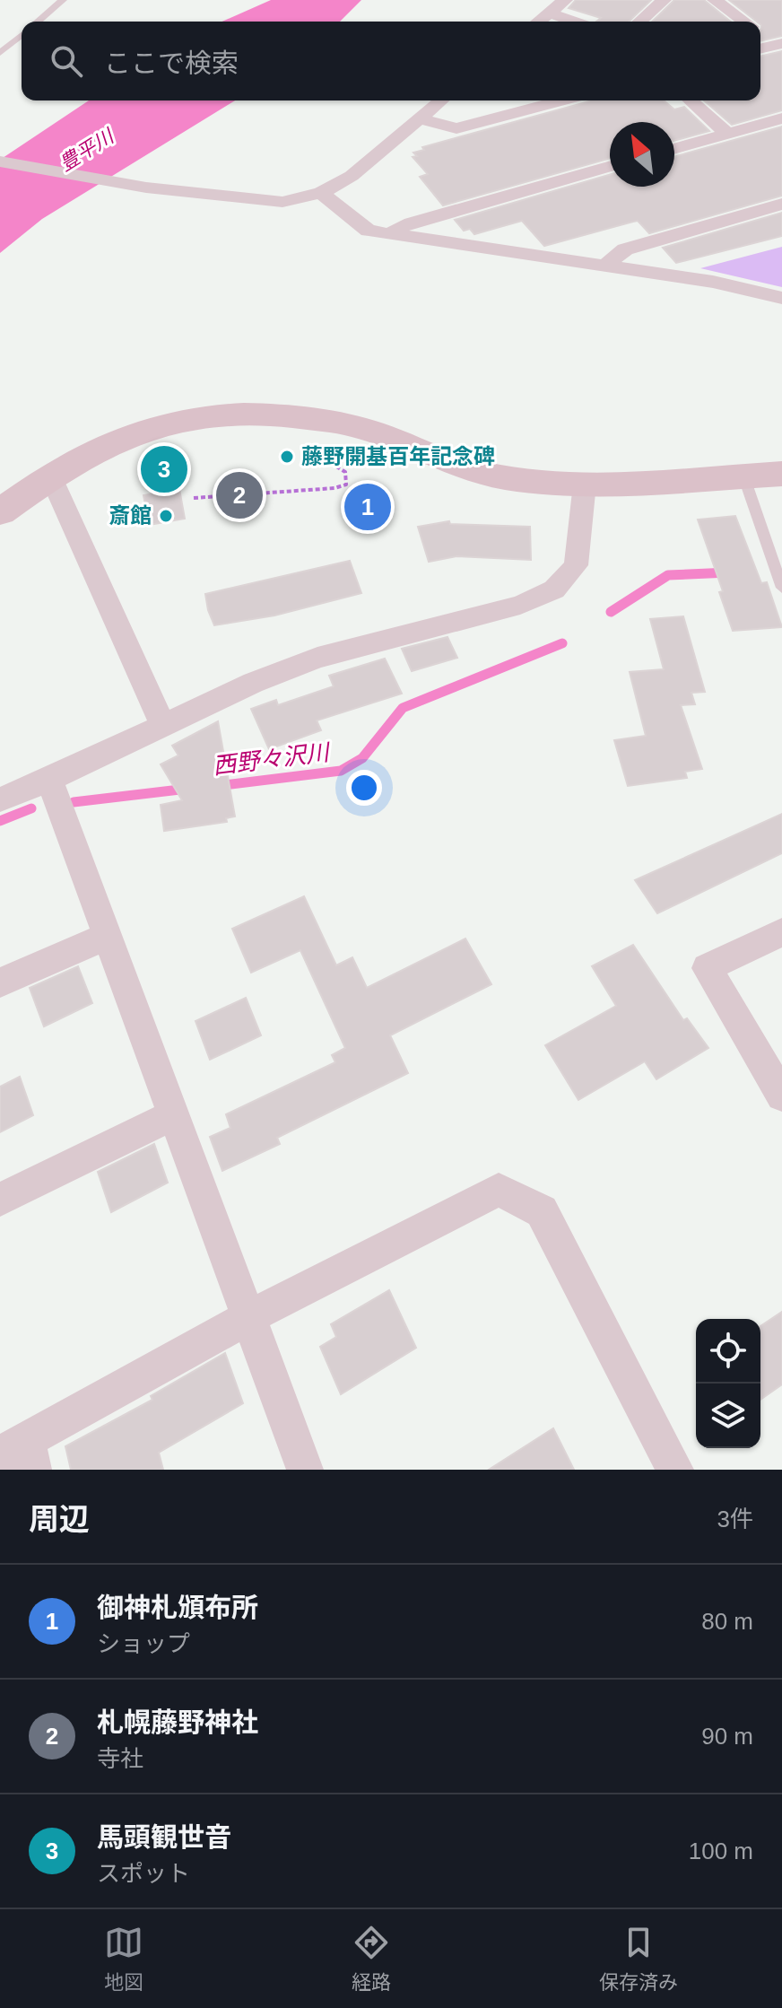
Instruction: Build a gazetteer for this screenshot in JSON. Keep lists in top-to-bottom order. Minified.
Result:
{"water":["豊平川","西野々沢川"],"places":["藤野開基百年記念碑","斎館"],"north":"top left","page":{"search":"ここで検索","pins":["3","2","1"],"heading":["周辺","3件"],"list":[{"mark":"1","name":"御神札頒布所","note":"ショップ","value":"80 m"},{"mark":"2","name":"札幌藤野神社","note":"寺社","value":"90 m"},{"mark":"3","name":"馬頭観世音","note":"スポット","value":"100 m"}],"nav":["地図","経路","保存済み"]}}
